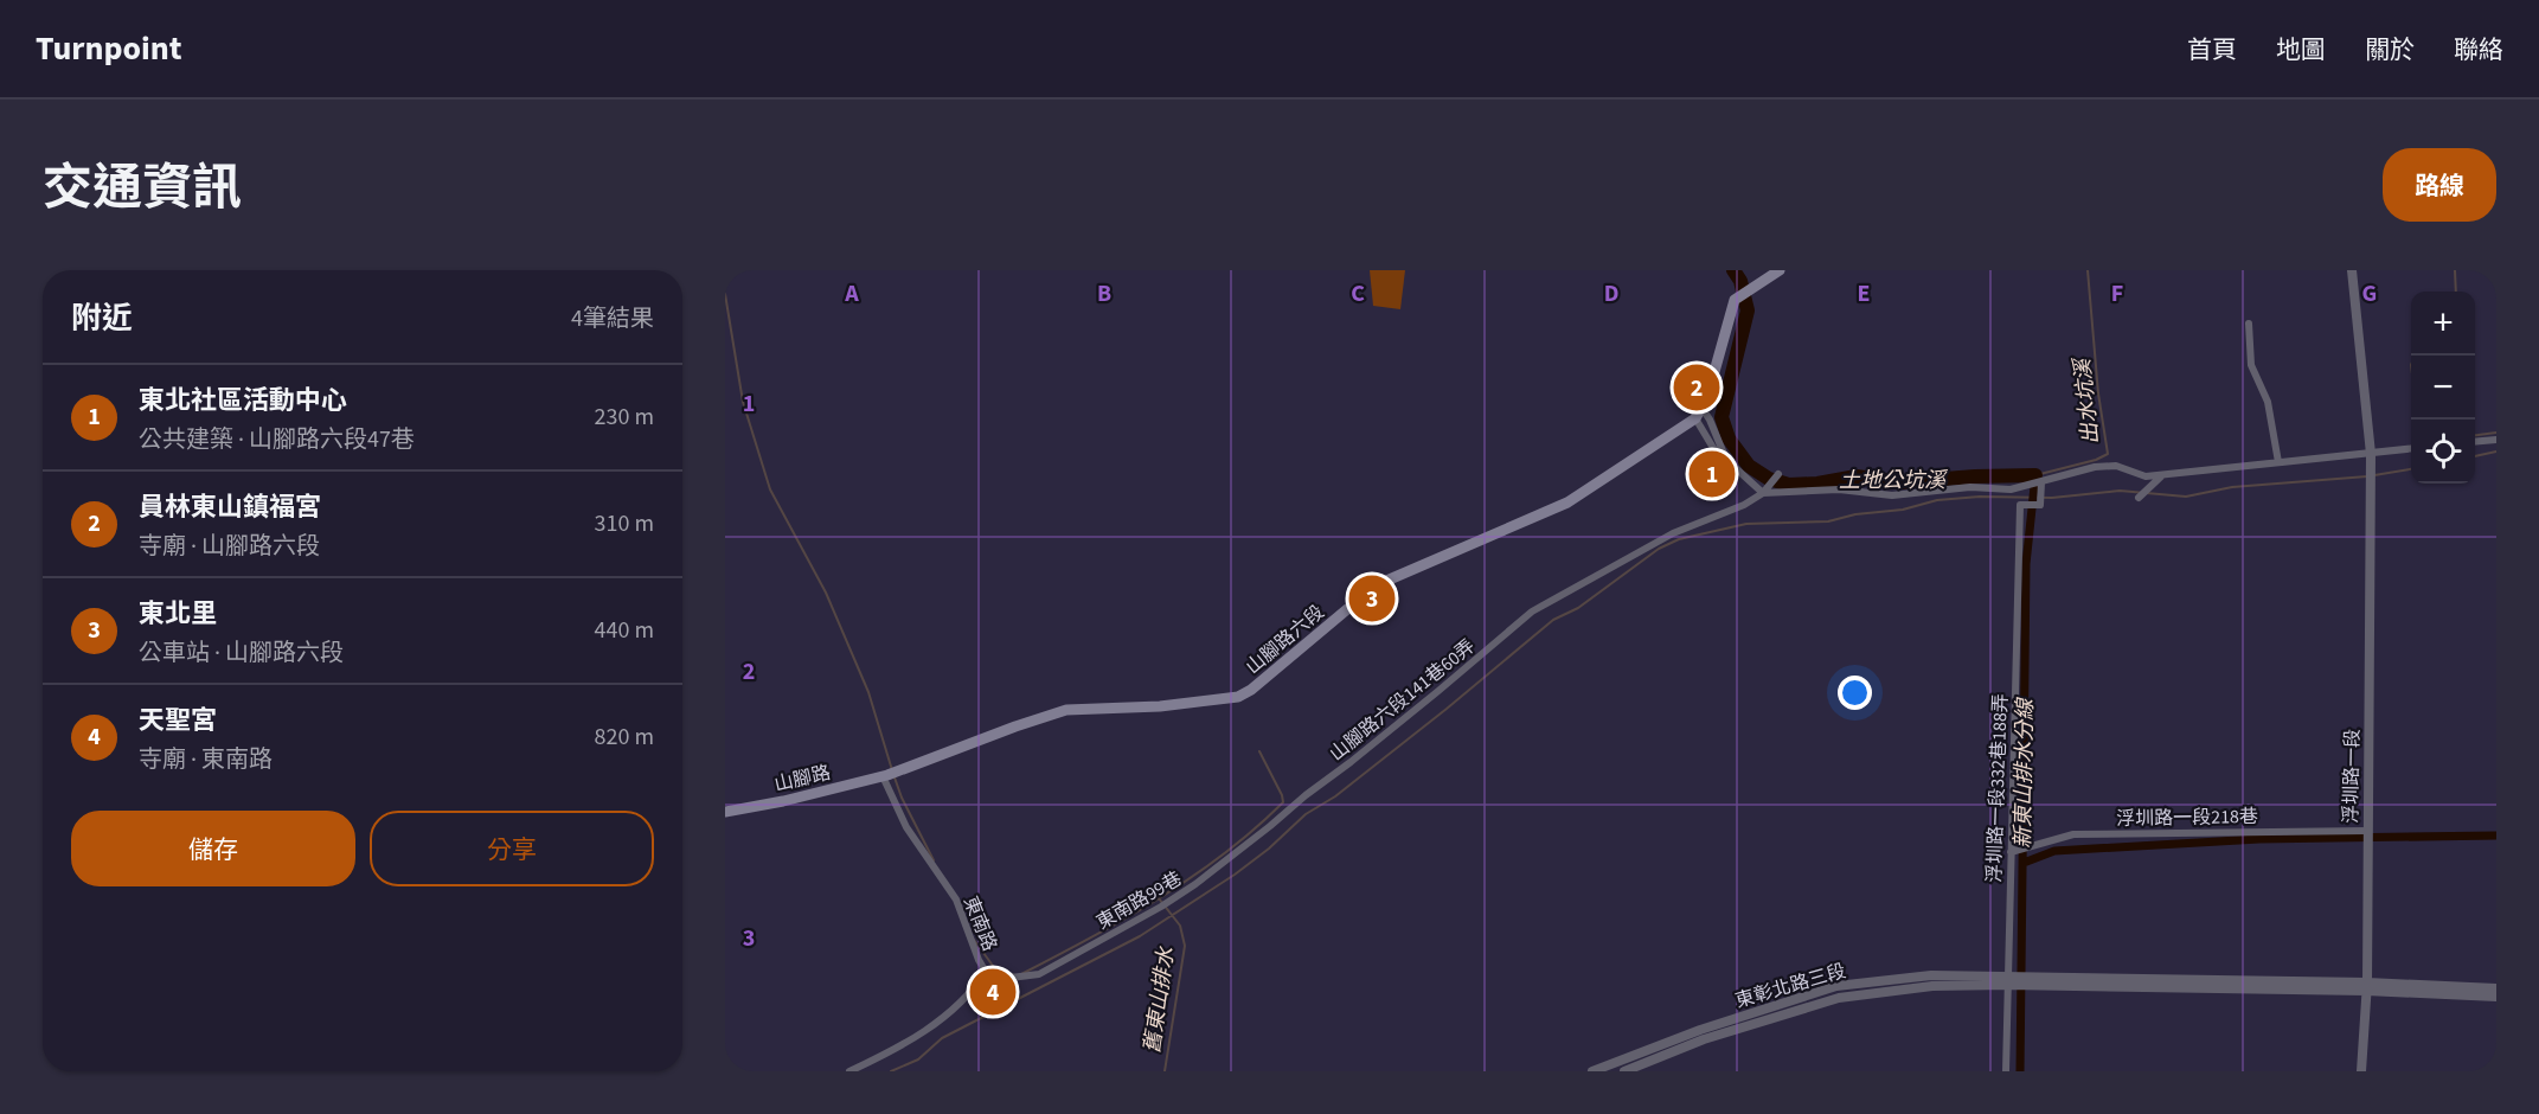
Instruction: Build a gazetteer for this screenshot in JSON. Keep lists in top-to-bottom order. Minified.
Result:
{"streets":{"main road":["山腳路六段","山腳路"],"street":["山腳路六段141巷60弄","浮圳路一段","浮圳路一段332巷188弄","浮圳路一段218巷","東南路99巷","東南路","東彰北路三段"]},"crossings":[["山腳路六段","山腳路"],["山腳路六段","東南路"],["山腳路六段141巷60弄","東南路99巷"],["浮圳路一段","浮圳路一段218巷"],["山腳路","東南路"],["浮圳路一段332巷188弄","浮圳路一段218巷"],["浮圳路一段332巷188弄","東彰北路三段"],["東南路99巷","東南路"]],"water":["出水坑溪","土地公坑溪","新東山排水分線","舊東山排水"],"page":{"header":"Turnpoint","nav":["首頁","地圖","關於","聯絡"],"title":"交通資訊","buttons":["路線",["儲存","分享"]],"heading":["附近","4筆結果"],"map_buttons":["+","−"],"pins":["2","1","3","4"],"list":[{"mark":"1","name":"東北社區活動中心","note":"公共建築 · 山腳路六段47巷","value":"230 m"},{"mark":"2","name":"員林東山鎮福宮","note":"寺廟 · 山腳路六段","value":"310 m"},{"mark":"3","name":"東北里","note":"公車站 · 山腳路六段","value":"440 m"},{"mark":"4","name":"天聖宮","note":"寺廟 · 東南路","value":"820 m"}]},"grid":{"columns":["A","B","C","D","E","F","G"],"rows":["1","2","3"]}}
